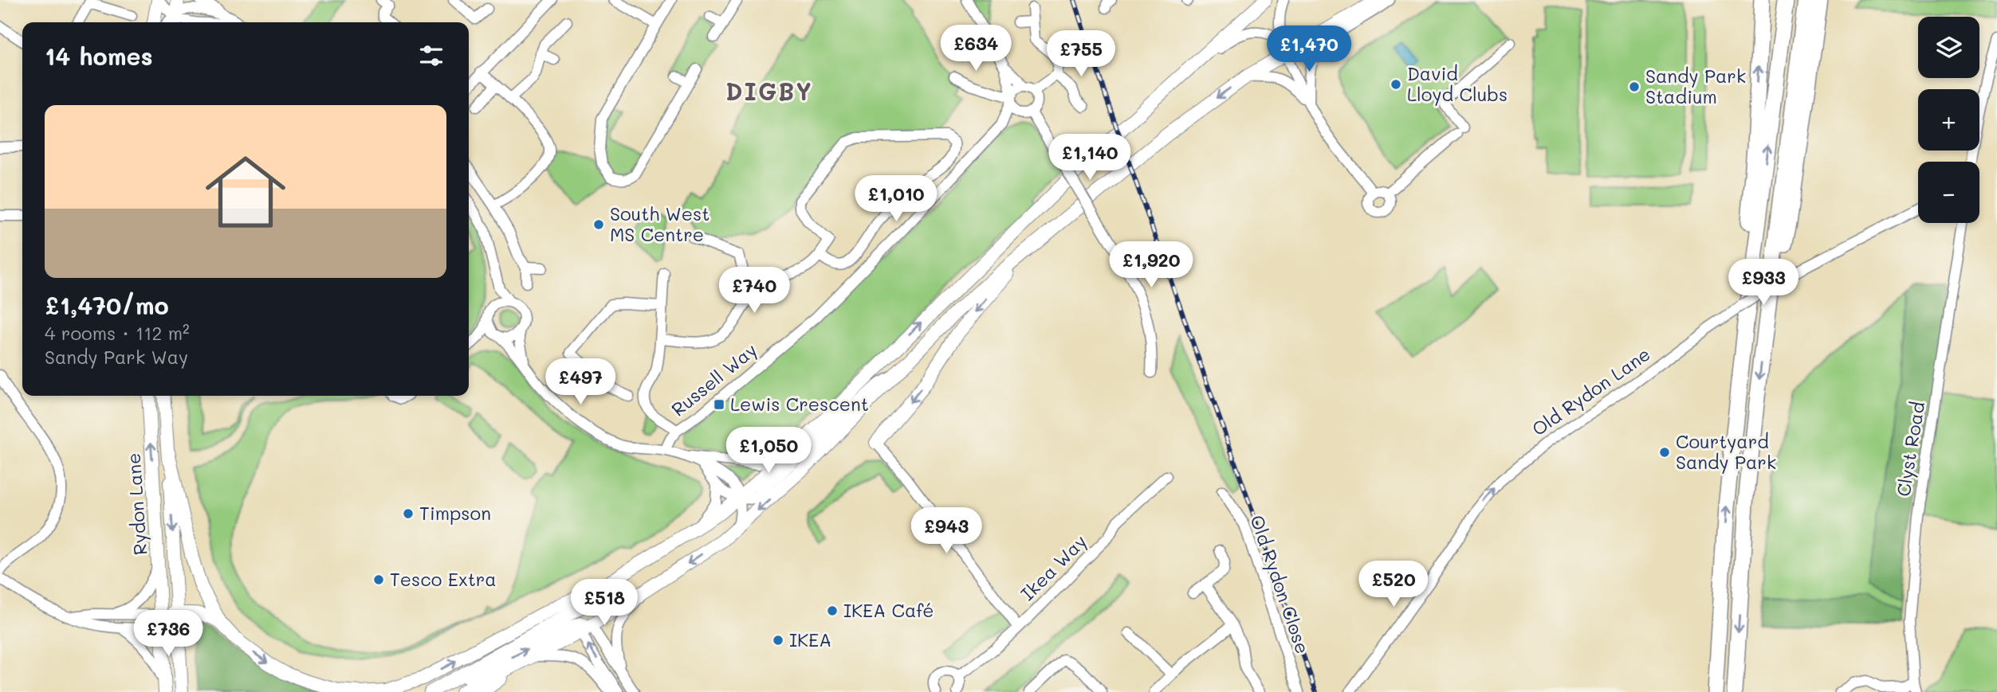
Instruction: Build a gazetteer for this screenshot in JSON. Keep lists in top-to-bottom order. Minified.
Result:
{"streets":{"main road":["Rydon Lane"],"street":["Russell Way","Old Rydon Lane","Clyst Road","Ikea Way","Old Rydon Close"]},"one_way":["Old Rydon Lane"],"districts":["DIGBY"],"places":{"other":["David Lloyd Clubs","Sandy Park Stadium","South West MS Centre","Courtyard Sandy Park","Timpson","Tesco Extra","IKEA Café","IKEA"],"transit":["Lewis Crescent"]},"page":{"map_buttons":["+","−"],"heading":"14 homes","price":["£634","£1,470","£755","£1,140","£1,010","£1,920","£933","£740","£497","£1,050","£943","£520","£518","£736"],"list":[{"name":"£1,470/mo","note":"4 rooms · 112 m² · Sandy Park Way"}]}}
